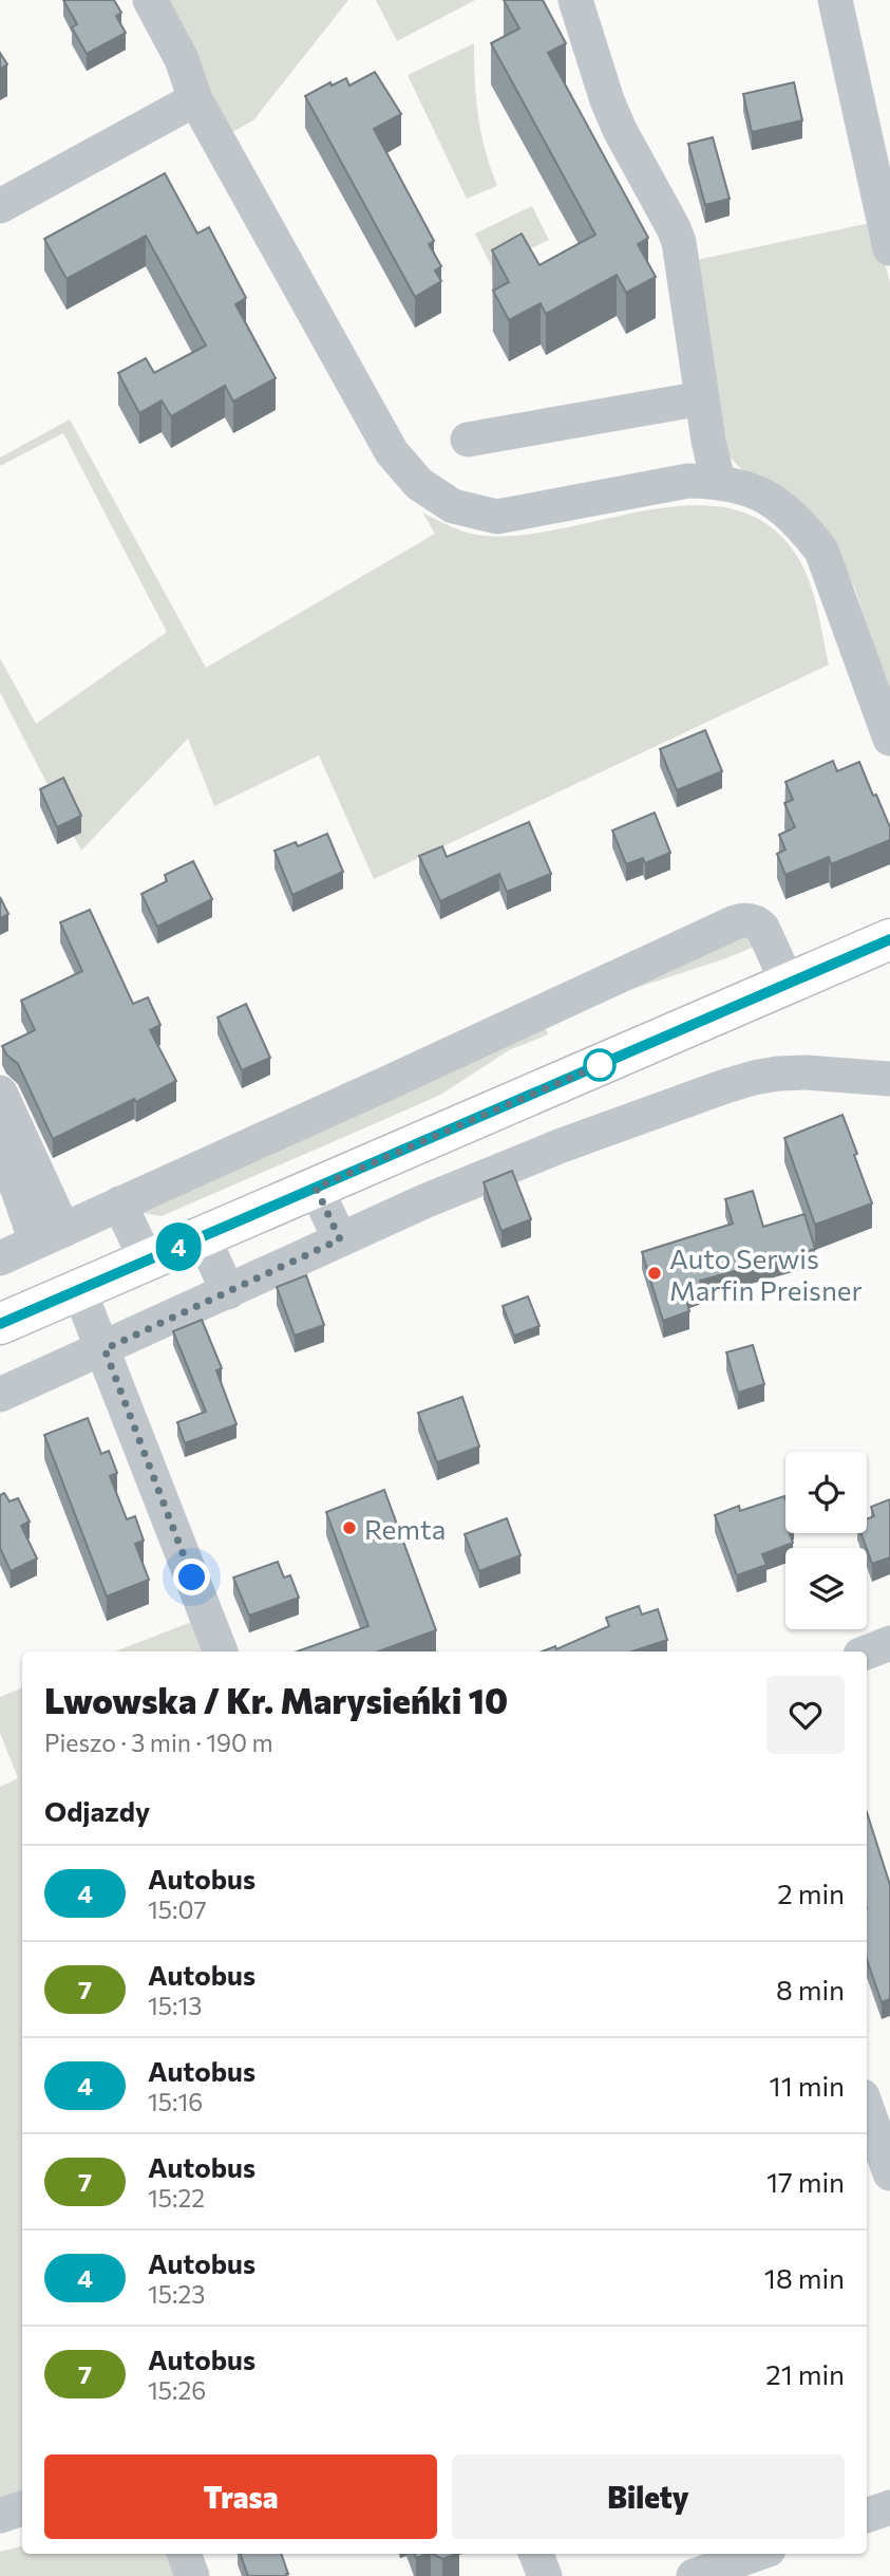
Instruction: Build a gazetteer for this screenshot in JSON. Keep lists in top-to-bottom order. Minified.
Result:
{"places":["Auto Serwis Marfin Preisner","Remta"],"lines":["bus line 4"],"page":{"on_map":"4","heading":[["Lwowska / Kr. Marysieńki 10","Pieszo · 3 min · 190 m"],"Odjazdy"],"list":[{"mark":"4","name":"Autobus","note":"15:07","value":"2 min"},{"mark":"7","name":"Autobus","note":"15:13","value":"8 min"},{"mark":"4","name":"Autobus","note":"15:16","value":"11 min"},{"mark":"7","name":"Autobus","note":"15:22","value":"17 min"},{"mark":"4","name":"Autobus","note":"15:23","value":"18 min"},{"mark":"7","name":"Autobus","note":"15:26","value":"21 min"}],"buttons":["Trasa","Bilety"]}}
